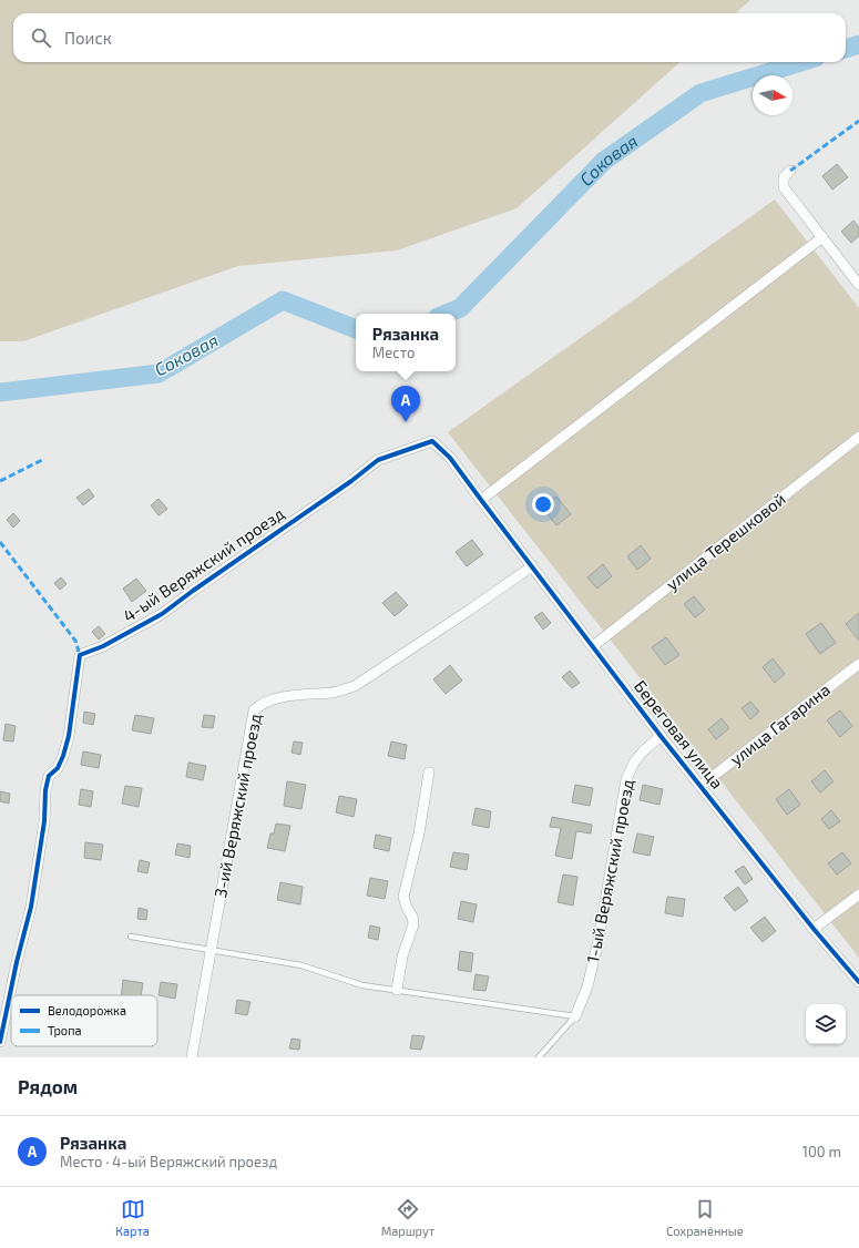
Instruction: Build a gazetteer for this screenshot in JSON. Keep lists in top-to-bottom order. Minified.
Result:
{"streets":{"street":["улица Терешковой","4-ый Веряжский проезд","улица Гагарина","Береговая улица","3-ий Веряжский проезд","1-ый Веряжский проезд"]},"crossings":[["улица Терешковой","Береговая улица"],["4-ый Веряжский проезд","Береговая улица"],["улица Гагарина","Береговая улица"],["Береговая улица","3-ий Веряжский проезд"],["Береговая улица","1-ый Веряжский проезд"]],"water":["Соковая"],"legend":["Велодорожка","Тропа"],"north":"right","page":{"search":"Поиск","popup":["Рязанка","Место"],"pins":"A","heading":"Рядом","list":[{"mark":"A","name":"Рязанка","note":"Место · 4-ый Веряжский проезд","value":"100 m"}],"nav":["Карта","Маршрут","Сохранённые"]}}
